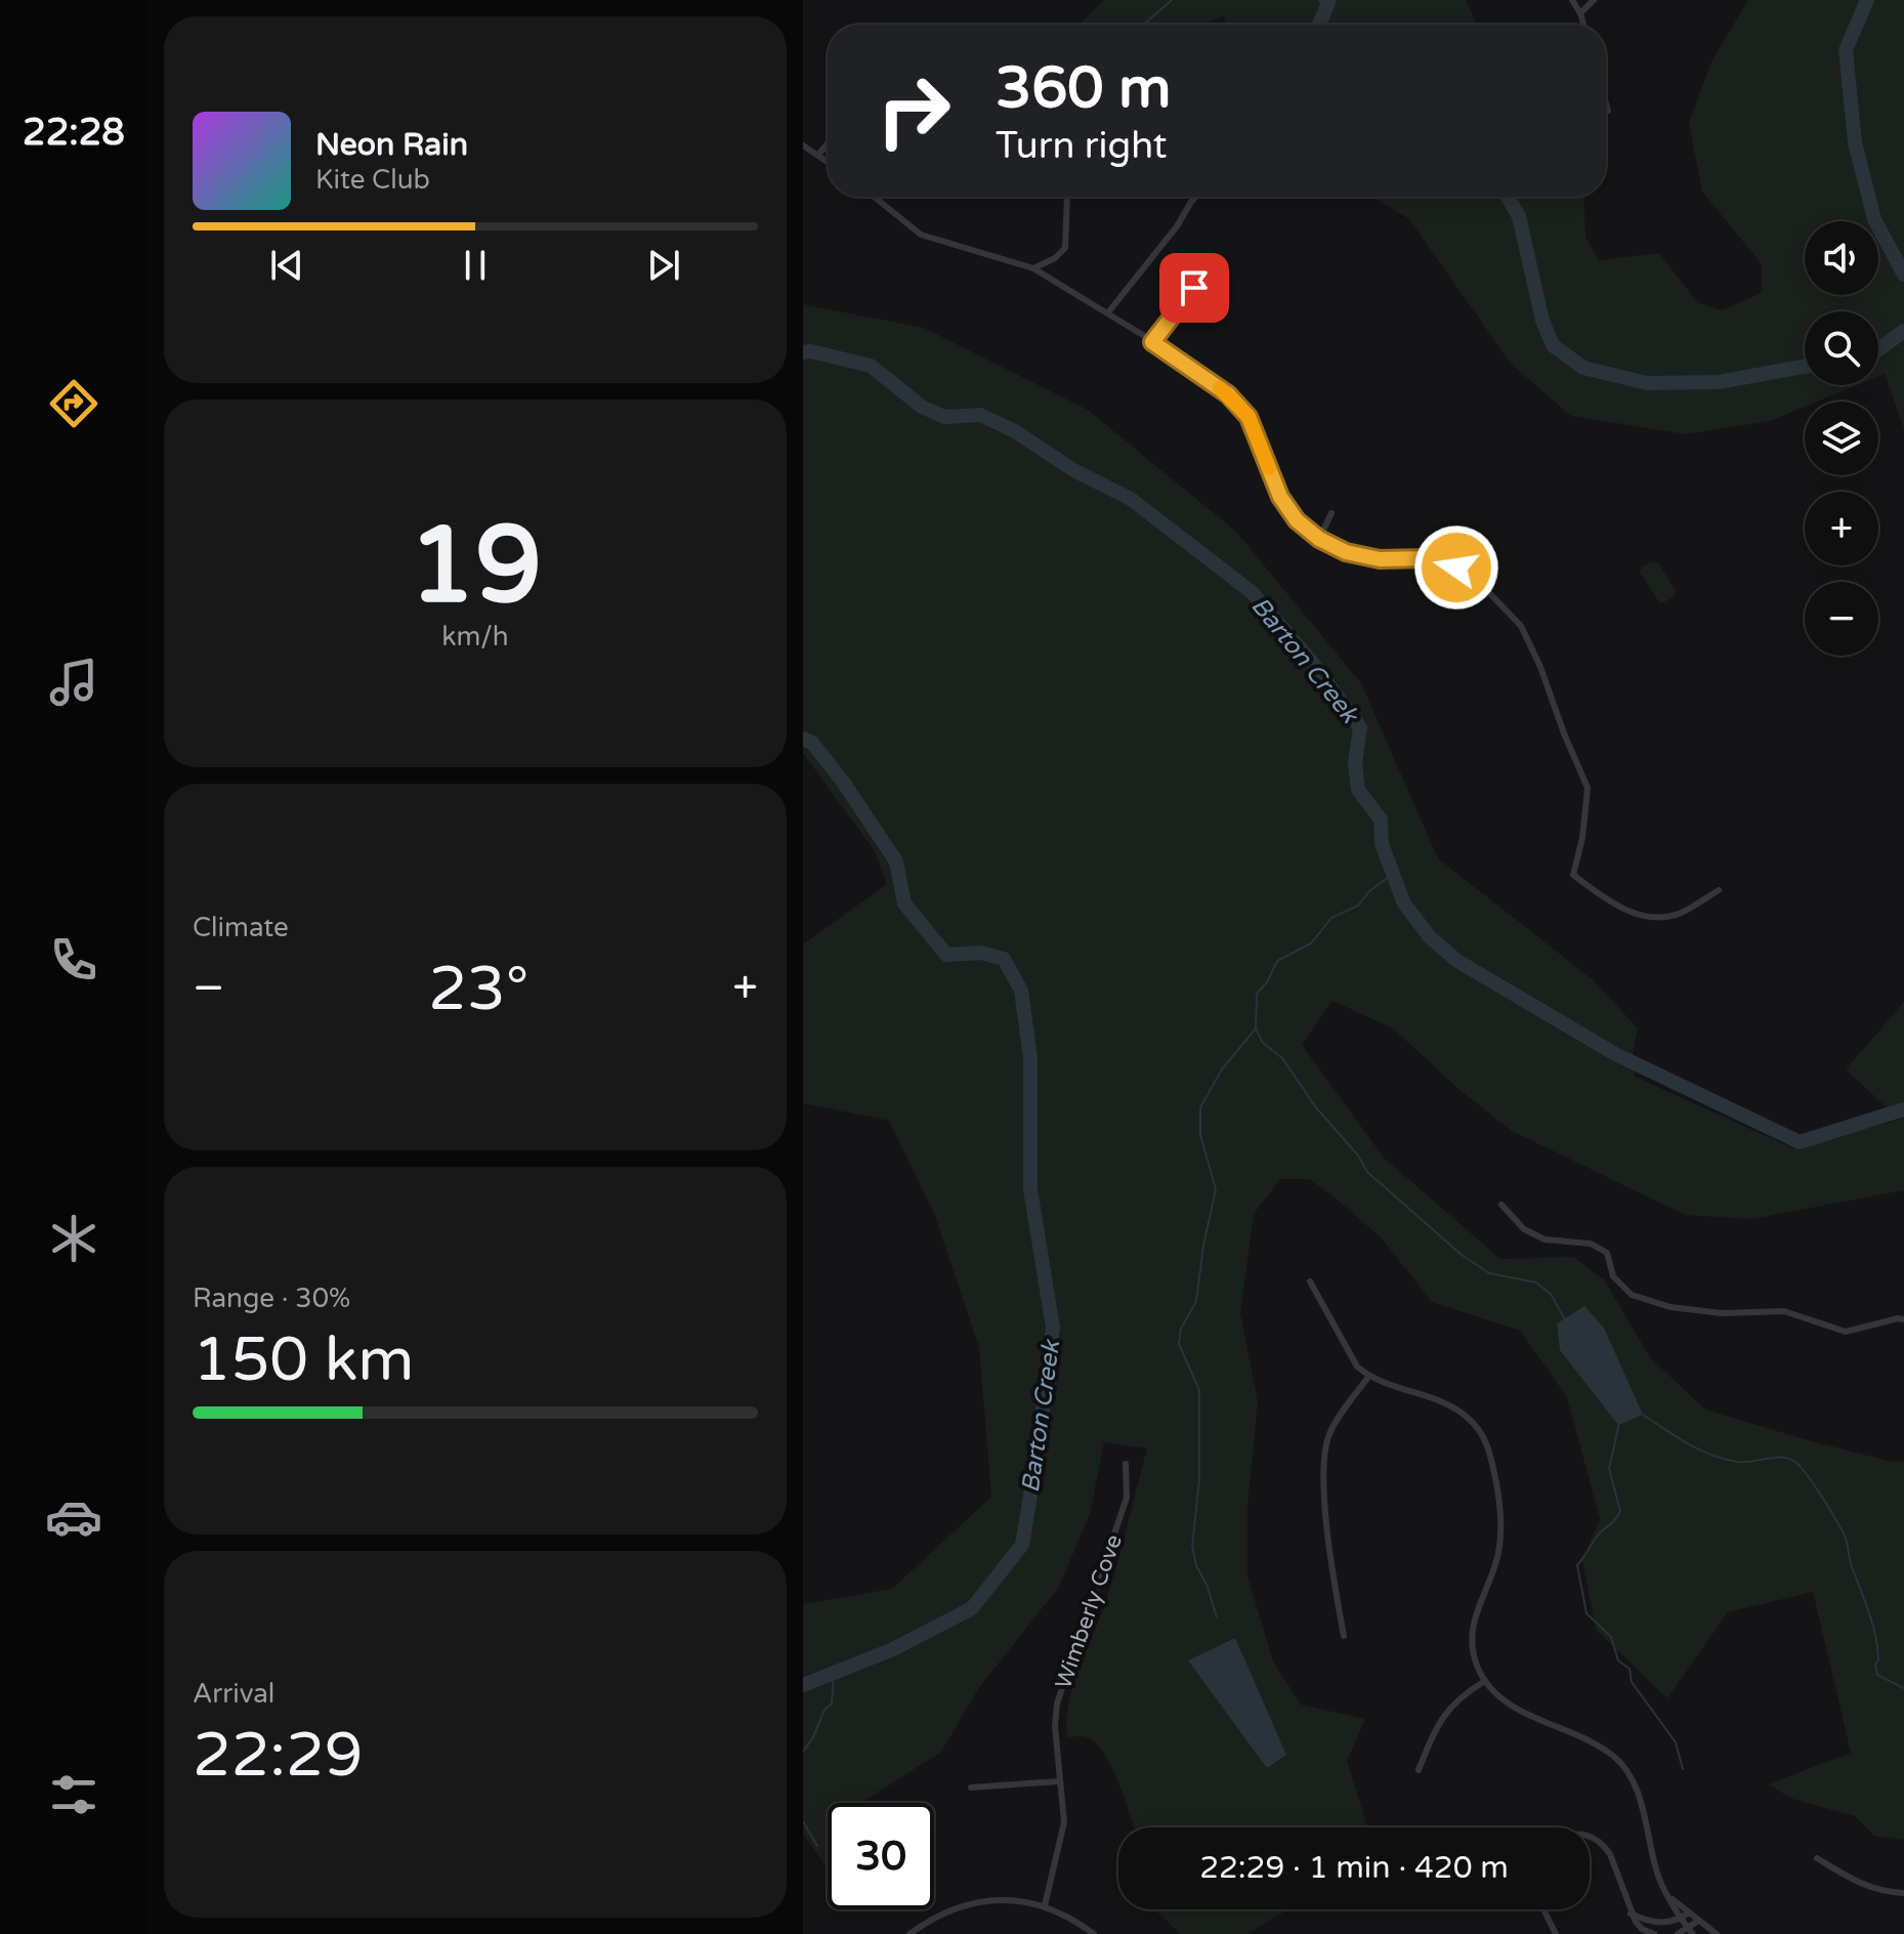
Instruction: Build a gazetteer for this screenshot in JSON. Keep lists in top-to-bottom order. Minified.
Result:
{"streets":{"street":["Wimberly Cove"]},"water":["Barton Creek"],"page":{"tabs":"22:28","turn":["360 m","Turn right"],"song":["Neon Rain","Kite Club"],"map_buttons":["+","−"],"tile":[["19","km/h"],"Climate",["Range · 30%","150 km"],["Arrival","22:29"]],"heat":["−","23°","+"],"limit":"30","trip":"22:29 · 1 min · 420 m"}}
